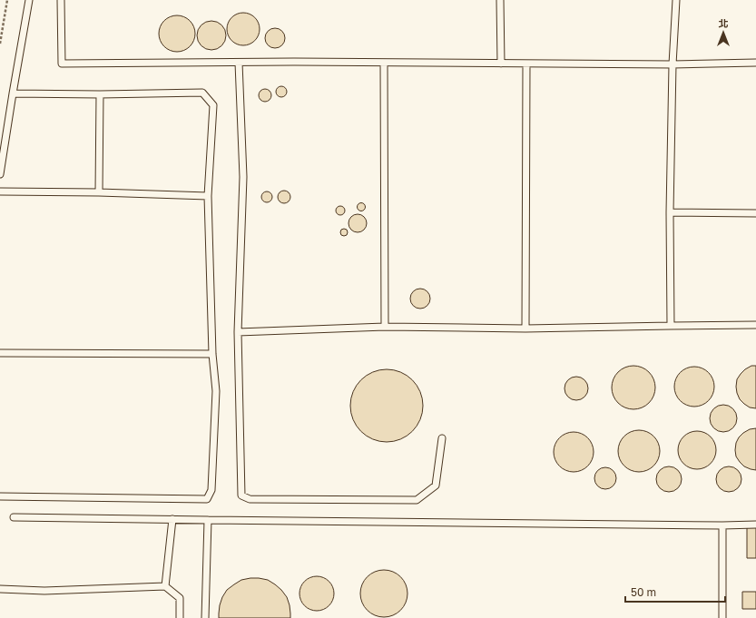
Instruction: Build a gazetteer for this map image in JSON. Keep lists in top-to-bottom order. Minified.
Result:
{"scale_bar":"50 m","north":"top"}
